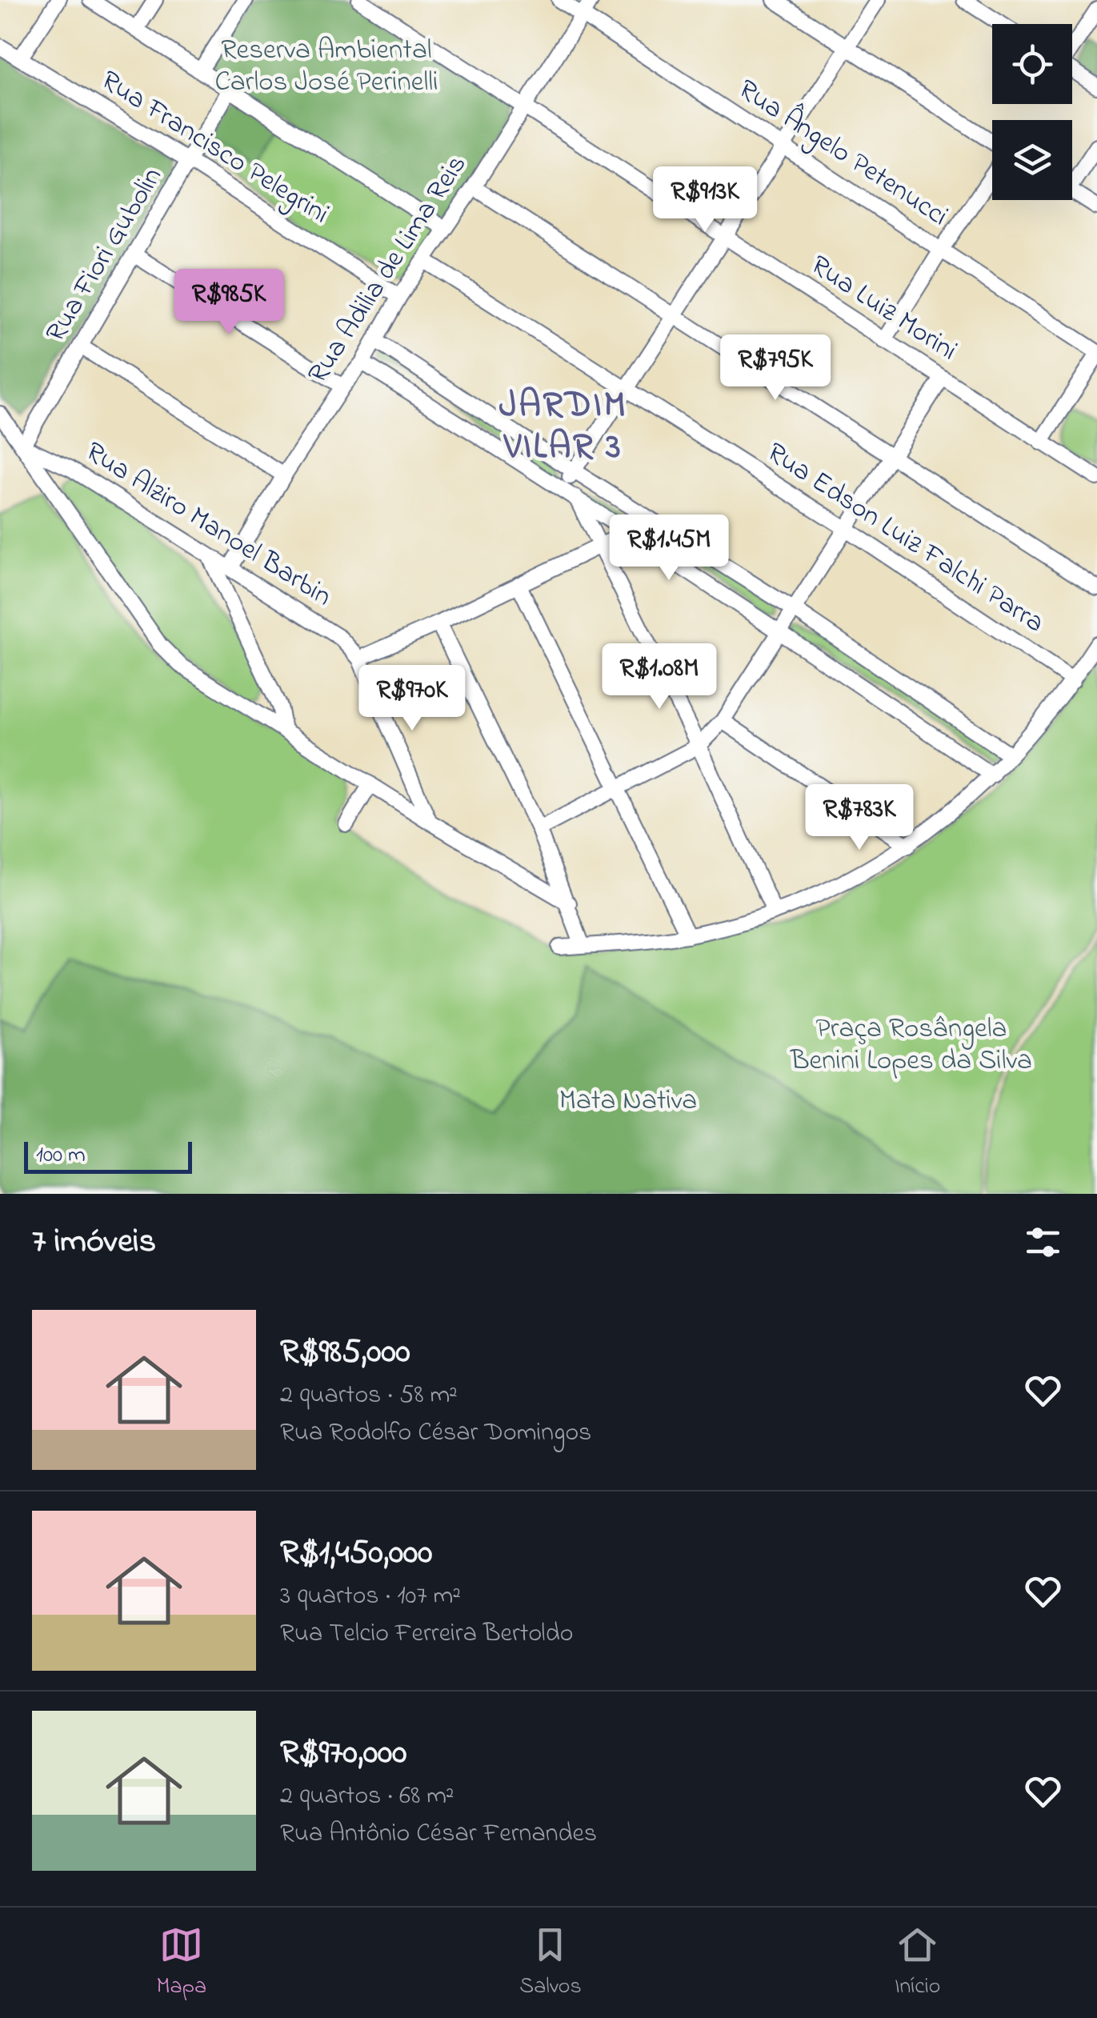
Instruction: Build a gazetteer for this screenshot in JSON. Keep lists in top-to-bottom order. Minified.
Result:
{"streets":{"street":["Rua Francisco Pelegrini","Rua Ângelo Petenucci","Rua Fiori Gubolin","Rua Adilia de Lima Reis","Rua Luiz Morini","Rua Alziro Manoel Barbin","Rua Edson Luiz Falchi Parra"]},"crossings":[["Rua Francisco Pelegrini","Rua Fiori Gubolin"],["Rua Francisco Pelegrini","Rua Adilia de Lima Reis"],["Rua Ângelo Petenucci","Rua Adilia de Lima Reis"],["Rua Fiori Gubolin","Rua Alziro Manoel Barbin"],["Rua Adilia de Lima Reis","Rua Luiz Morini"],["Rua Adilia de Lima Reis","Rua Alziro Manoel Barbin"],["Rua Adilia de Lima Reis","Rua Edson Luiz Falchi Parra"]],"districts":["JARDIM VILAR 3"],"parks":["Reserva Ambiental Carlos José Perinelli","Praça Rosângela Benini Lopes da Silva","Mata Nativa"],"scale_bar":"100 m","page":{"price":["R$913K","R$985K","R$795K","R$1.45M","R$1.08M","R$970K","R$783K"],"scale":"100 m","heading":"7 imóveis","list":[{"name":"R$985,000","note":"2 quartos · 58 m² · Rua Rodolfo César Domingos"},{"name":"R$1,450,000","note":"3 quartos · 107 m² · Rua Telcio Ferreira Bertoldo"},{"name":"R$970,000","note":"2 quartos · 68 m² · Rua Antônio César Fernandes"}],"tabs":["Mapa","Salvos","Início"]}}
